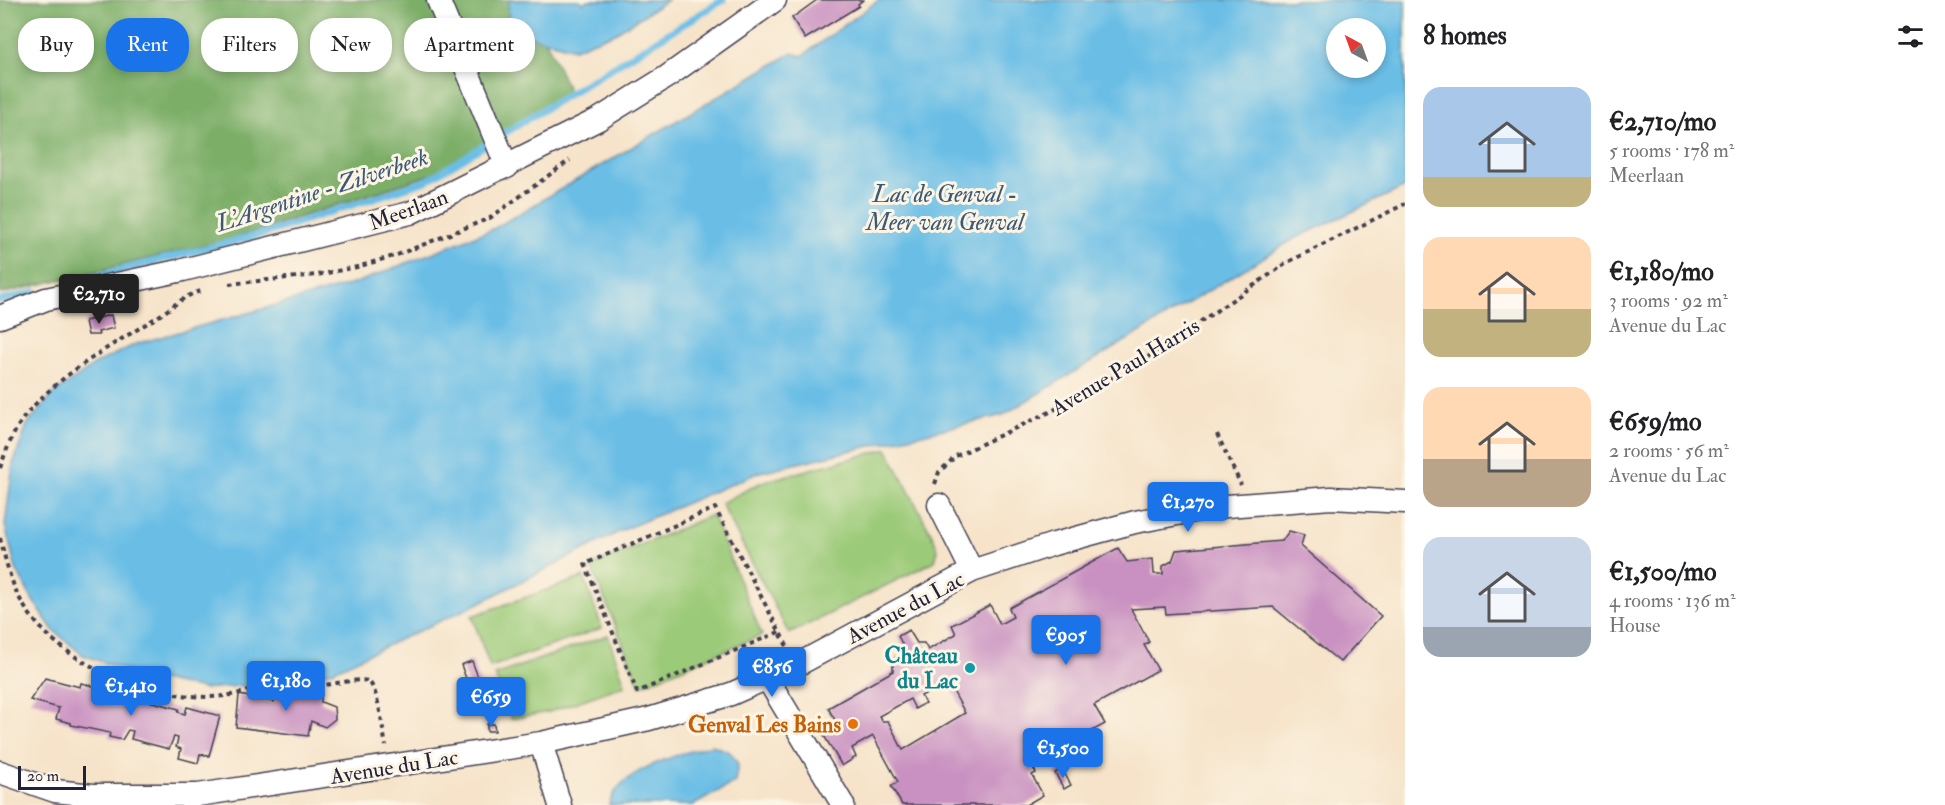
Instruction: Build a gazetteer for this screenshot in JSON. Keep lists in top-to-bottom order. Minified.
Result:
{"streets":{"street":["Meerlaan","Avenue du Lac"],"path":["Avenue Paul Harris"]},"water":["L'Argentine - Zilverbeek","Lac de Genval - Meer van Genval"],"places":["Château du Lac","Genval Les Bains"],"scale_bar":"20 m","north":"top left","page":{"heading":"8 homes","chip":["Buy","Rent","Filters","New","Apartment"],"list":[{"name":"€2,710/mo","note":"5 rooms · 178 m² · Meerlaan"},{"name":"€1,180/mo","note":"3 rooms · 92 m² · Avenue du Lac"},{"name":"€659/mo","note":"2 rooms · 56 m² · Avenue du Lac"},{"name":"€1,500/mo","note":"4 rooms · 136 m² · House"}],"price":["€2,710","€1,270","€905","€856","€1,180","€1,410","€659","€1,500"],"scale":"20 m"}}
